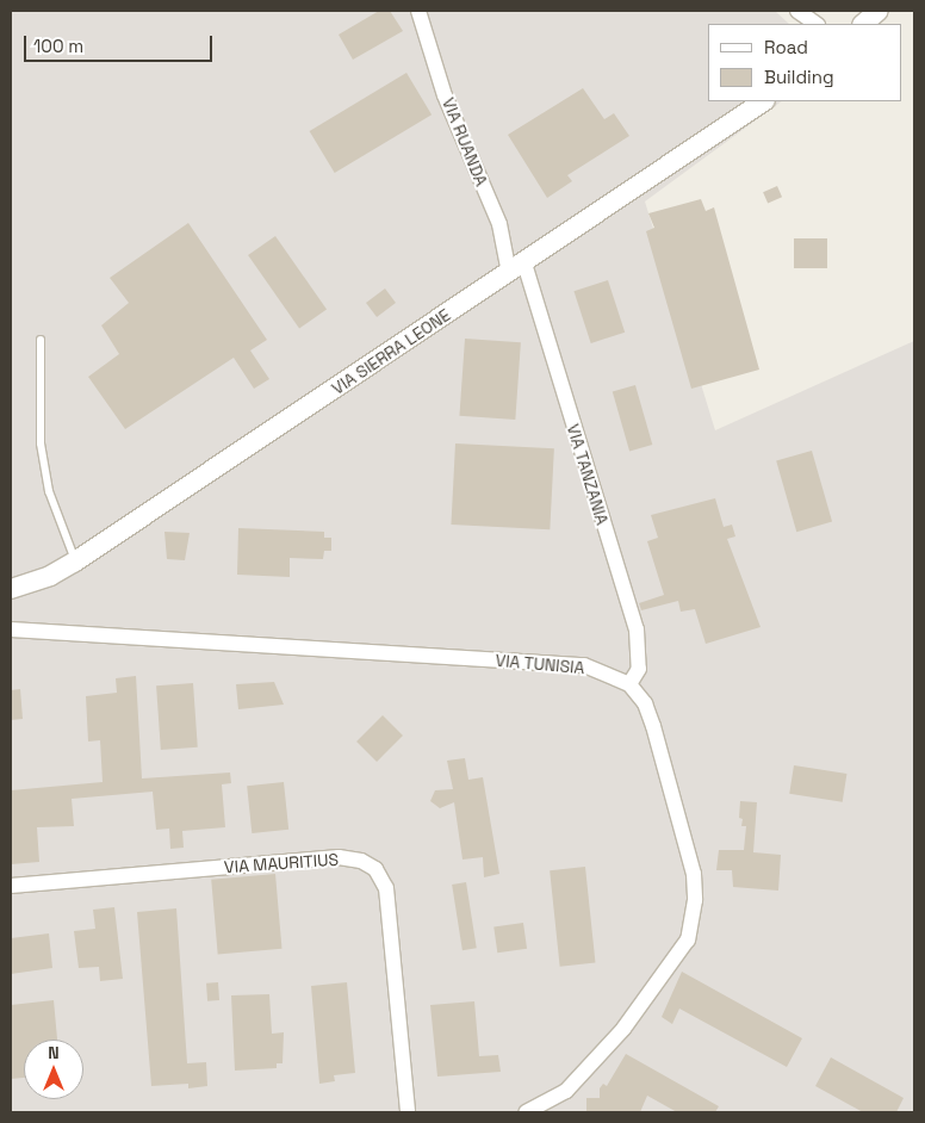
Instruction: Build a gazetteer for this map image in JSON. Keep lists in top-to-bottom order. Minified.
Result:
{"streets":{"street":["VIA RUANDA","VIA SIERRA LEONE","VIA TANZANIA","VIA TUNISIA","VIA MAURITIUS"]},"crossings":[["VIA RUANDA","VIA SIERRA LEONE"],["VIA RUANDA","VIA TANZANIA"],["VIA SIERRA LEONE","VIA TANZANIA"],["VIA TANZANIA","VIA TUNISIA"]],"legend":["Road","Building"],"scale_bar":"100 m","north":"top"}
